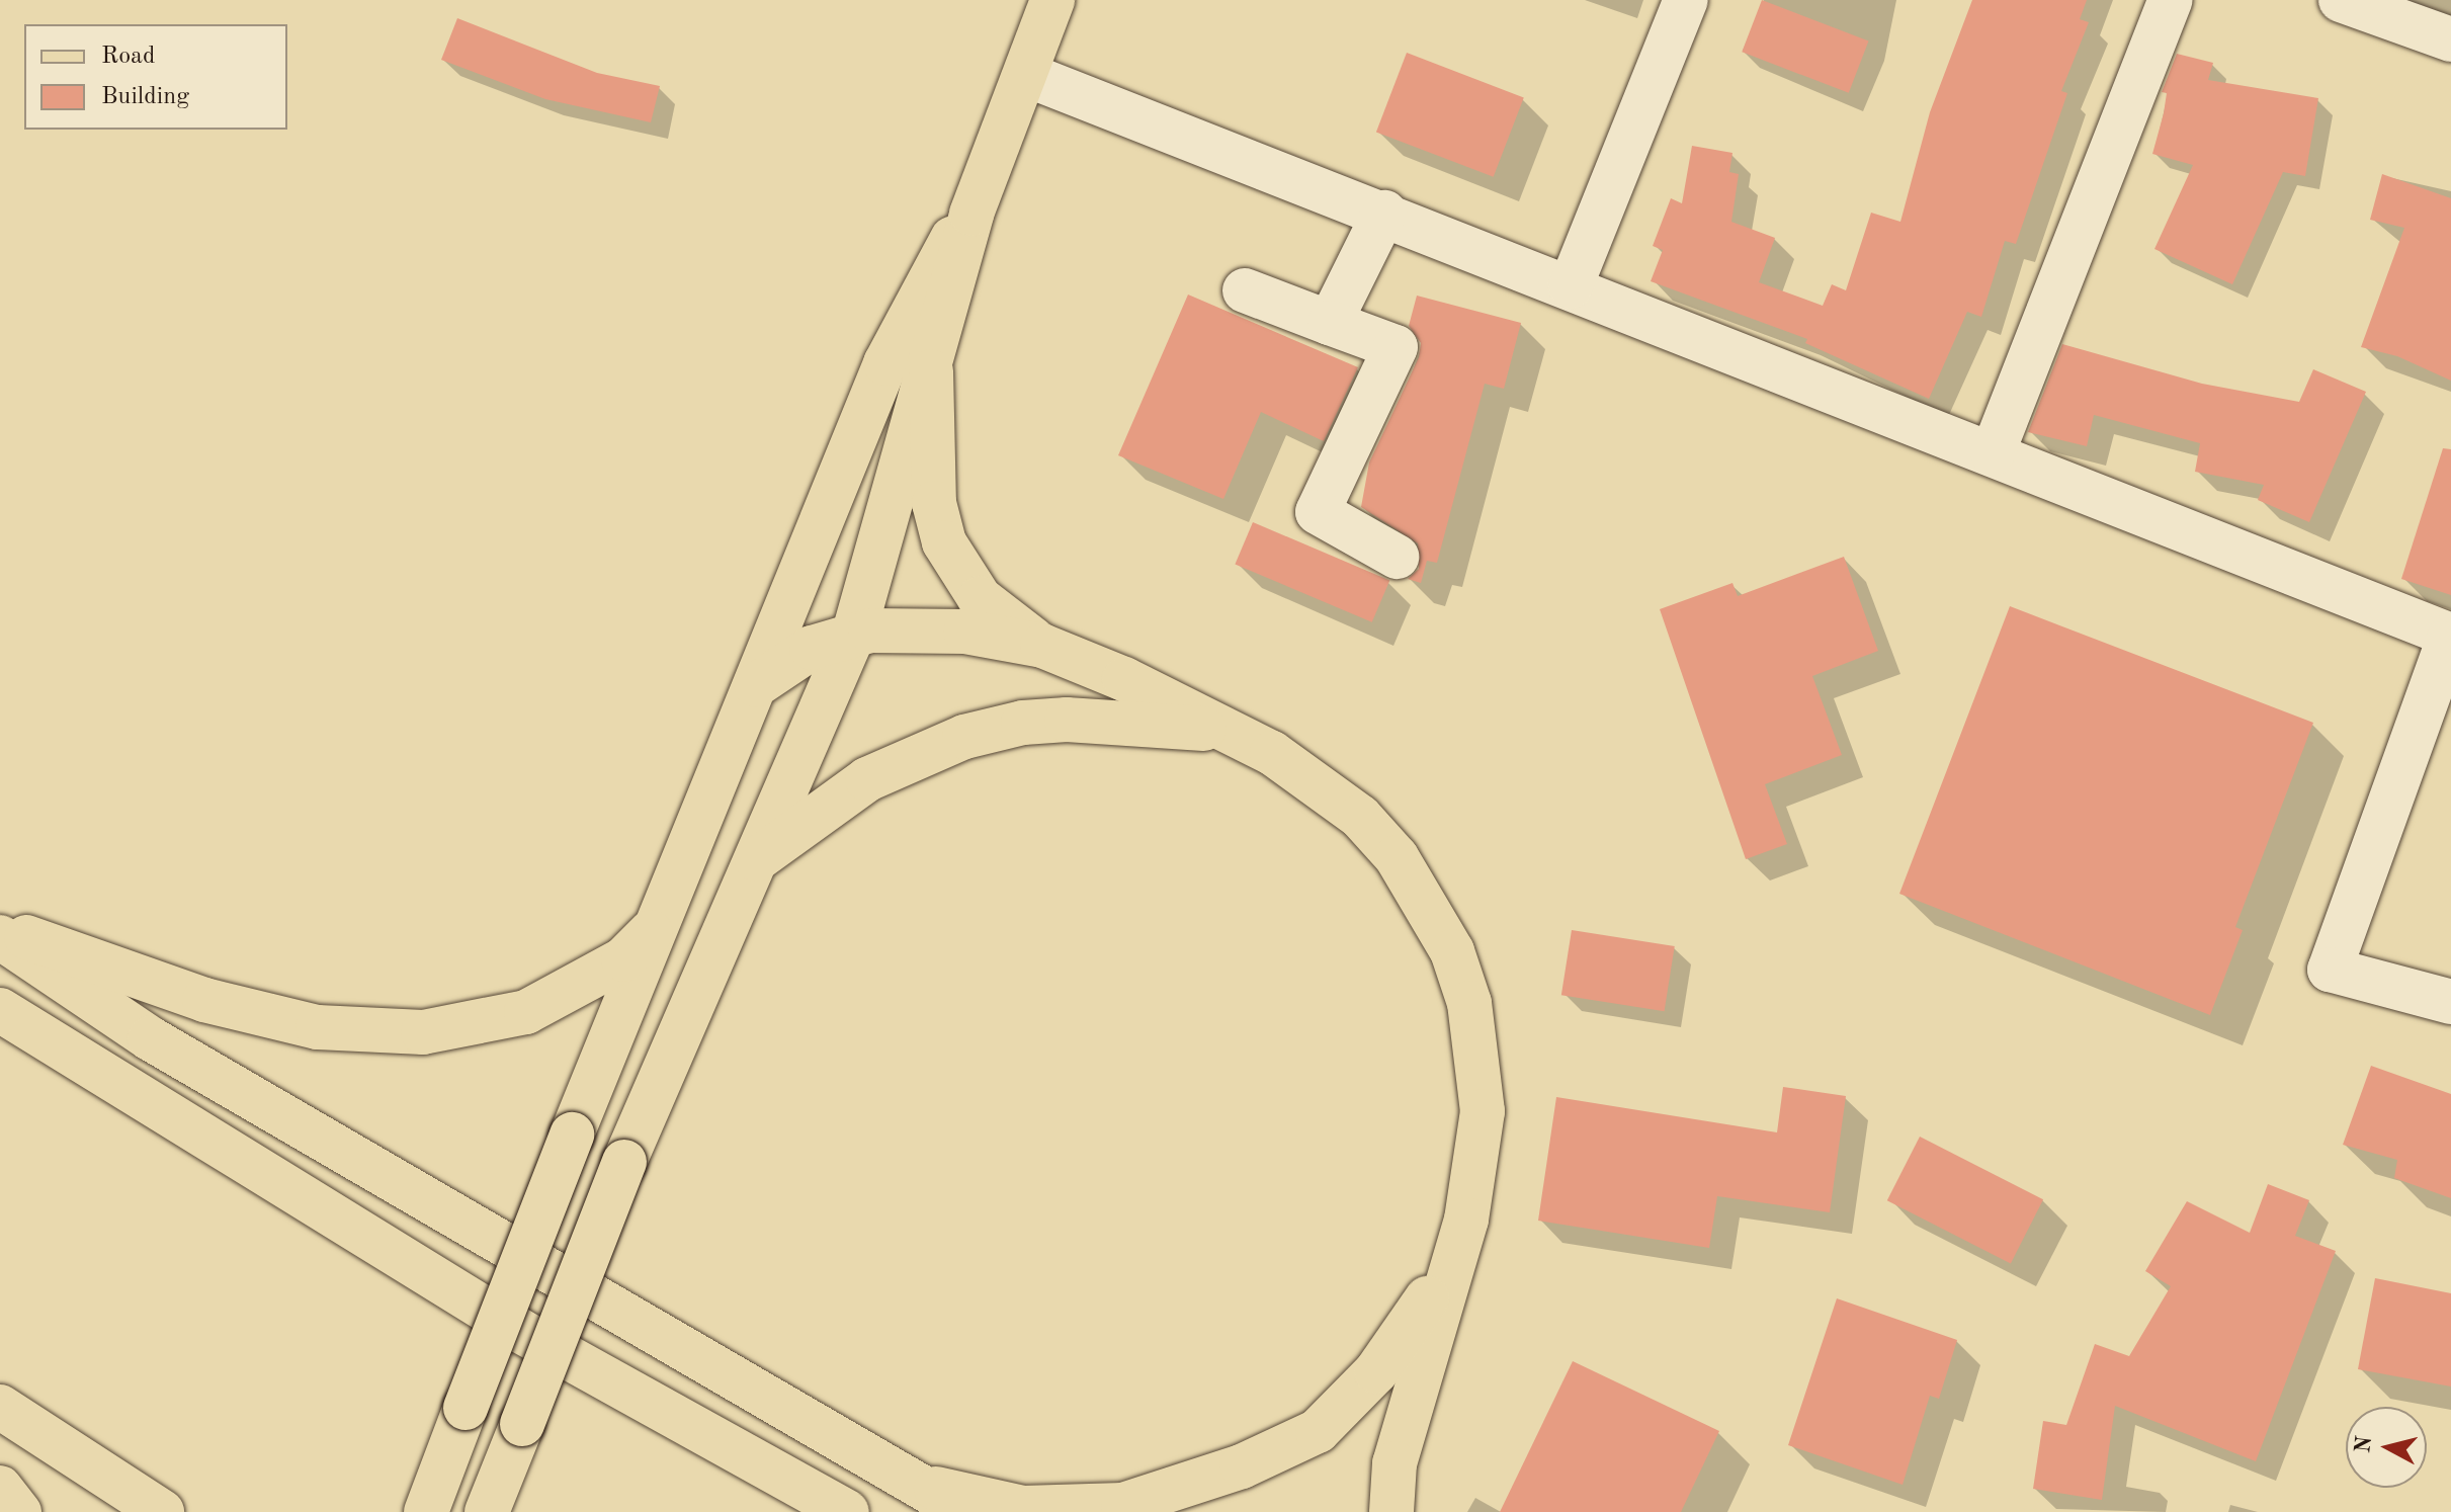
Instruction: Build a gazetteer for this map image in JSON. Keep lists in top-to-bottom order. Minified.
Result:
{"legend":["Road","Building"],"north":"left"}
